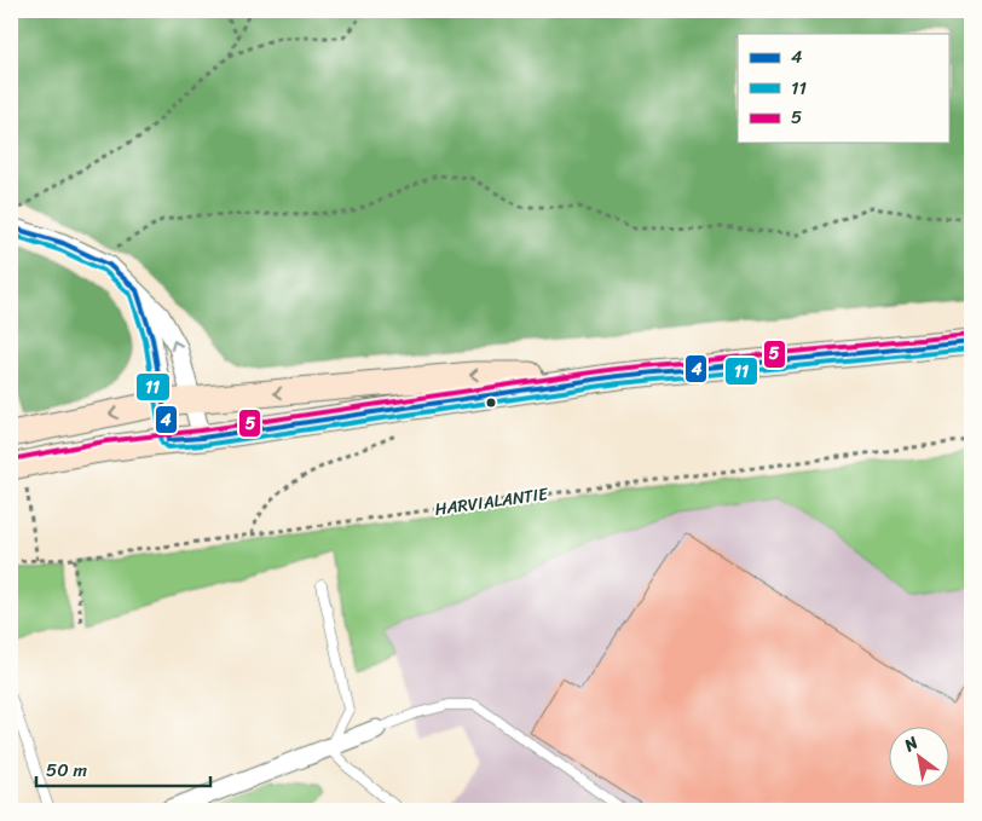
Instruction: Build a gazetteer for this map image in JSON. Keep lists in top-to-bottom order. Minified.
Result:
{"streets":{"path":["HARVIALANTIE"]},"lines":["transit line 4","transit line 11","transit line 5"],"legend":["4","11","5"],"scale_bar":"50 m","north":"top left"}
